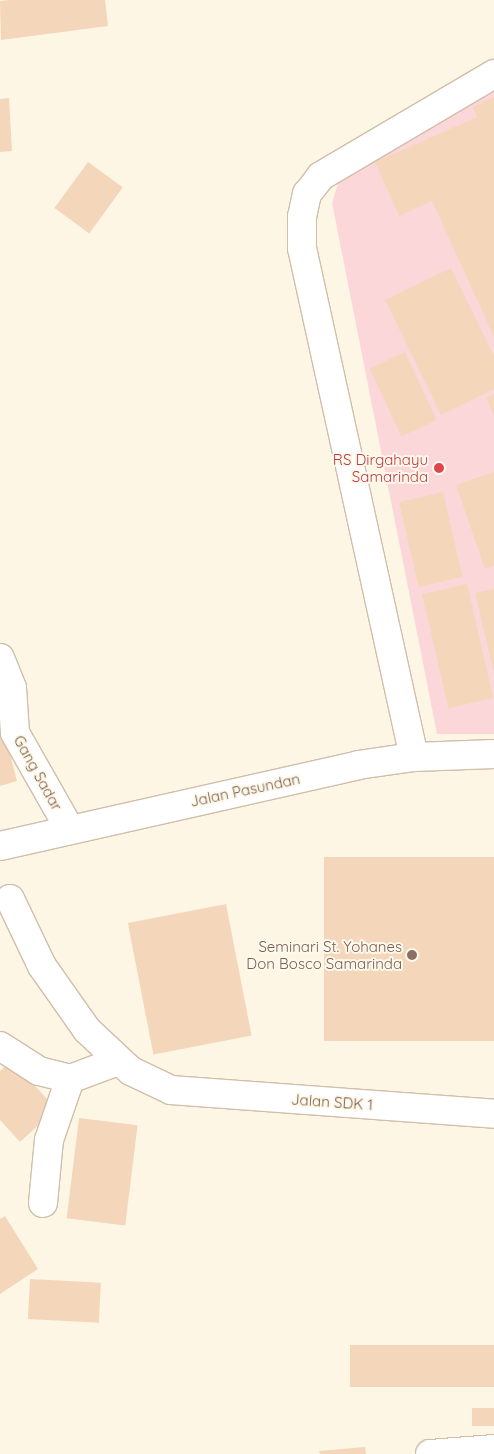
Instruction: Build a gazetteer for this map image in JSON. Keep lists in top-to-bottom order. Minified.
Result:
{"streets":{"street":["Gang Sadar","Jalan Pasundan","Jalan SDK 1"]},"crossings":[["Gang Sadar","Jalan Pasundan"]],"places":["RS Dirgahayu Samarinda","Seminari St. Yohanes Don Bosco Samarinda"]}
